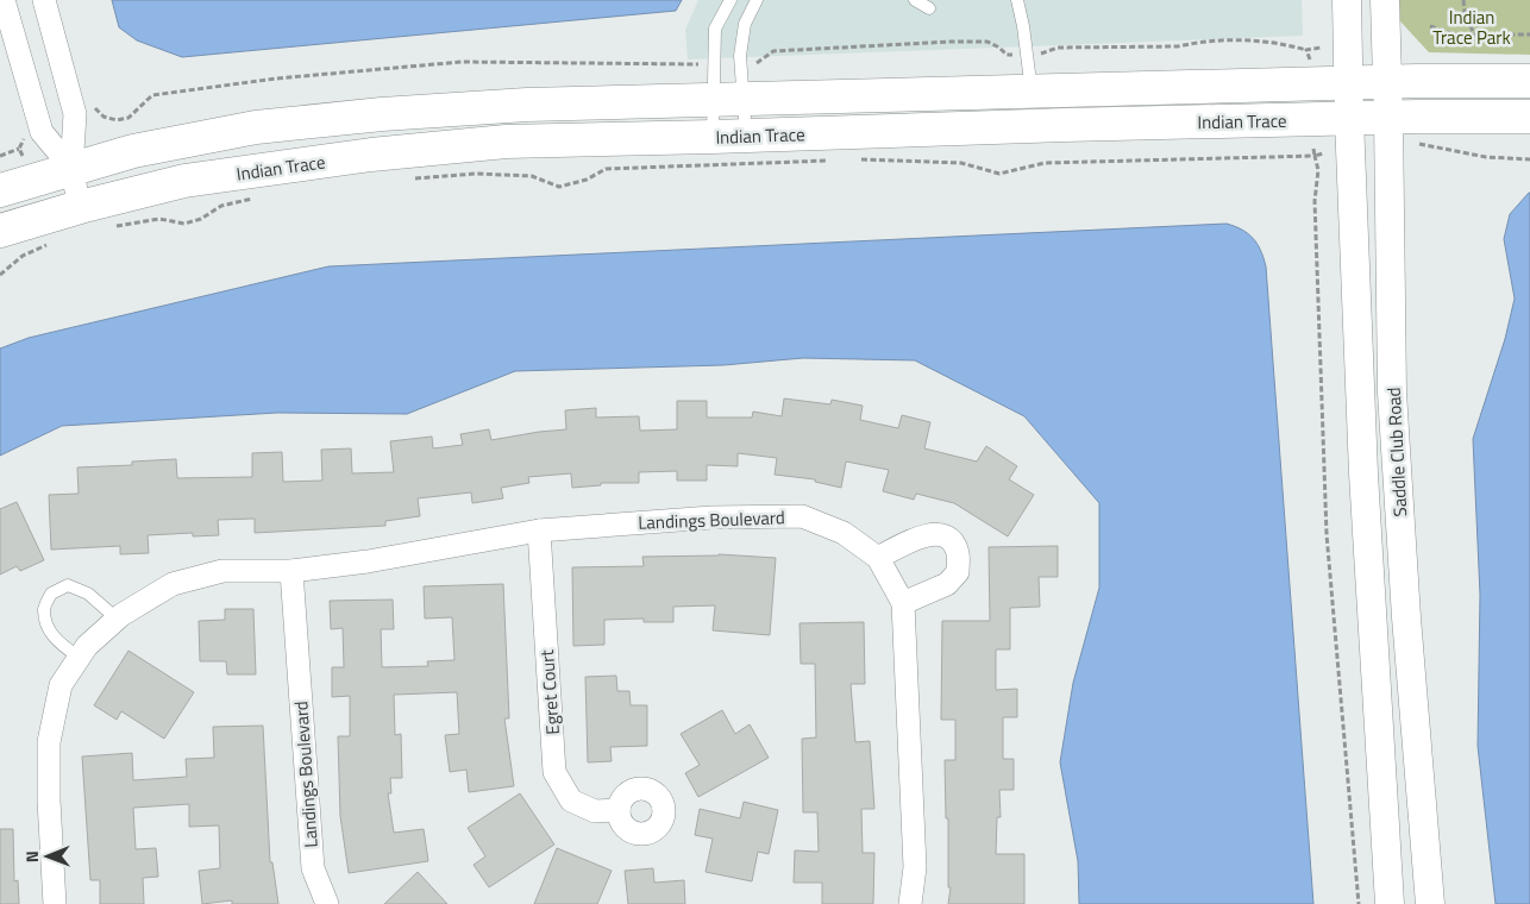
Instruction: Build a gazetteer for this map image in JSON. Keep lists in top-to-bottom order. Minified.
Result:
{"streets":{"main road":["Indian Trace"],"street":["Saddle Club Road","Landings Boulevard","Egret Court"]},"crossings":[["Indian Trace","Saddle Club Road"],["Landings Boulevard","Egret Court"]],"parks":["Indian Trace Park"],"north":"left"}
